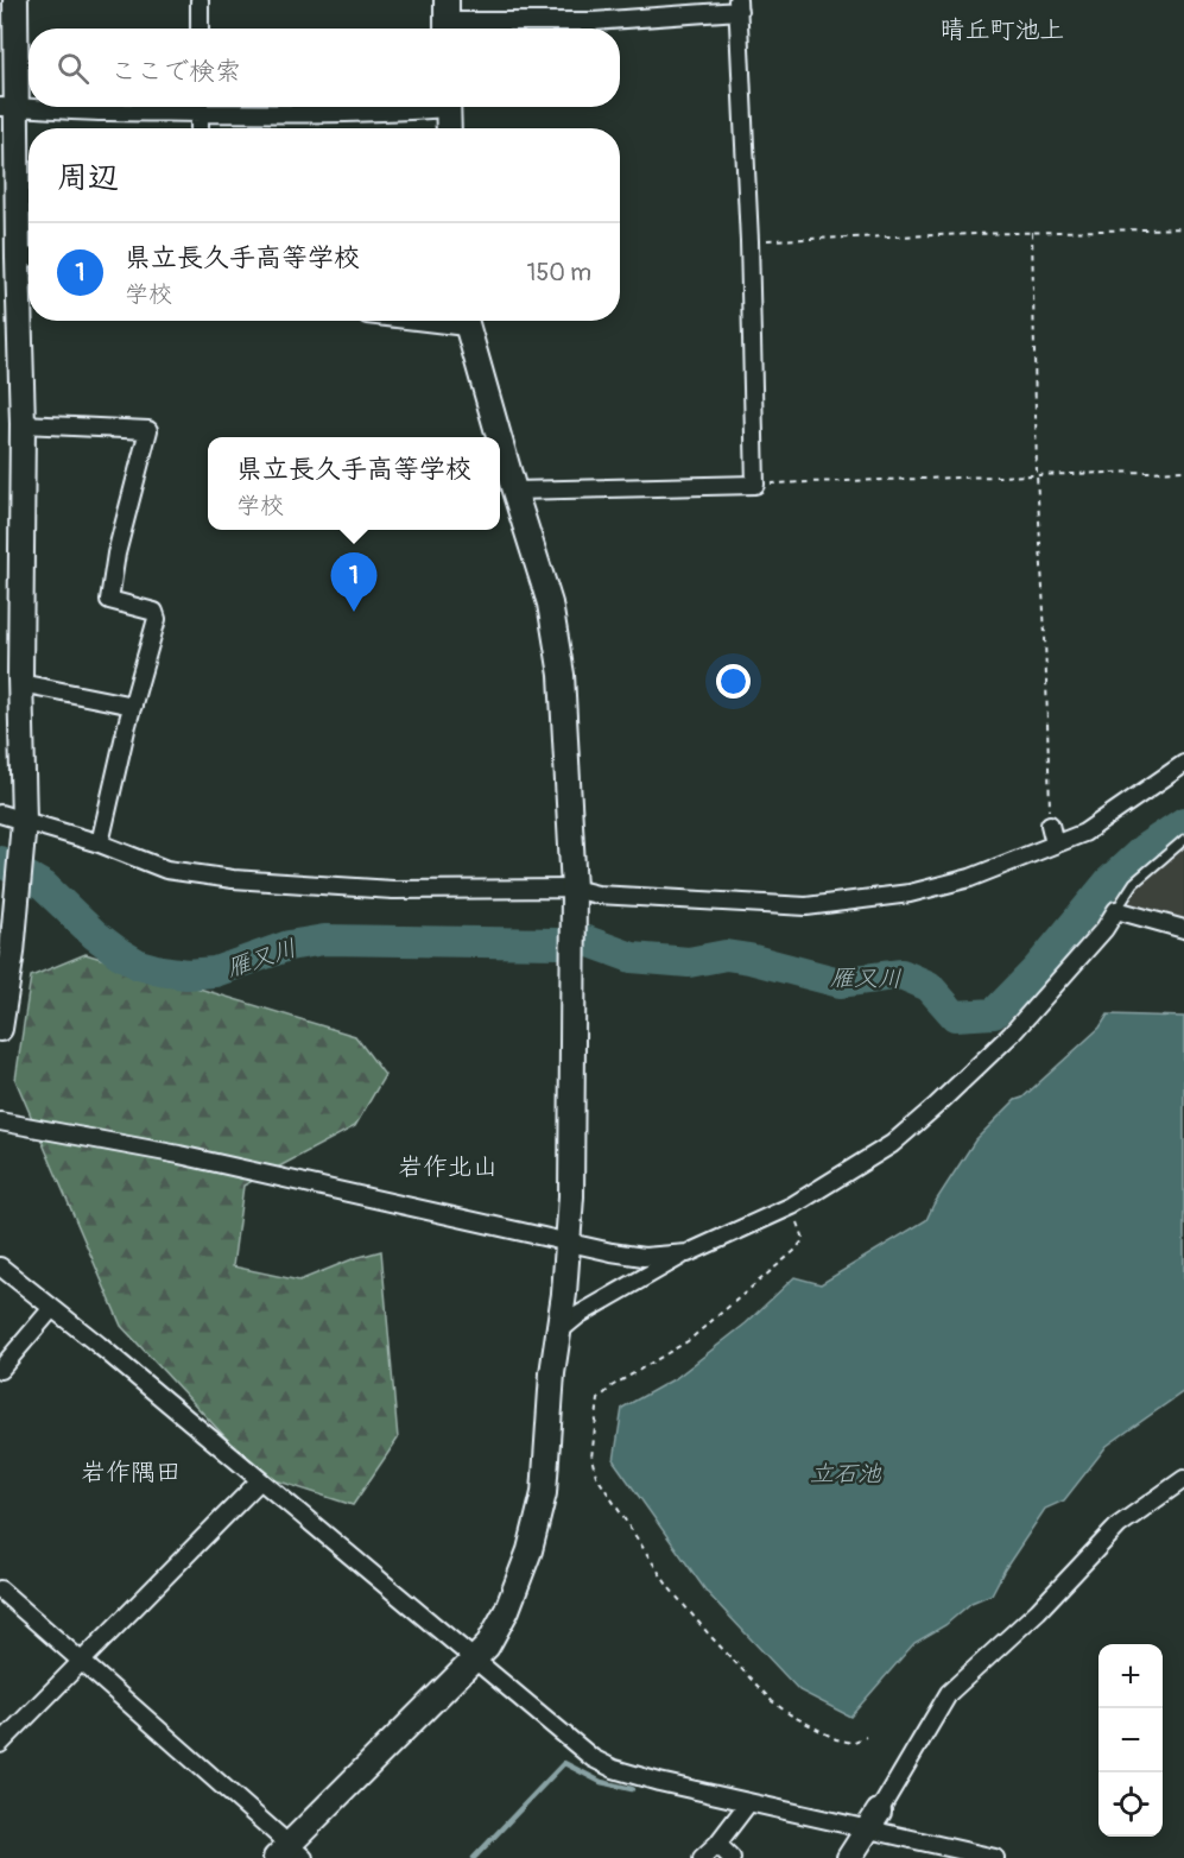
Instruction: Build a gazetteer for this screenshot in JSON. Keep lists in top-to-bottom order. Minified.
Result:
{"districts":["晴丘町池上","岩作北山","岩作隅田"],"water":["雁又川","立石池"],"page":{"search":"ここで検索","heading":"周辺","list":[{"mark":"1","name":"県立長久手高等学校","note":"学校","value":"150 m"}],"popup":["県立長久手高等学校","学校"],"pins":"1","map_buttons":["+","−"]}}
